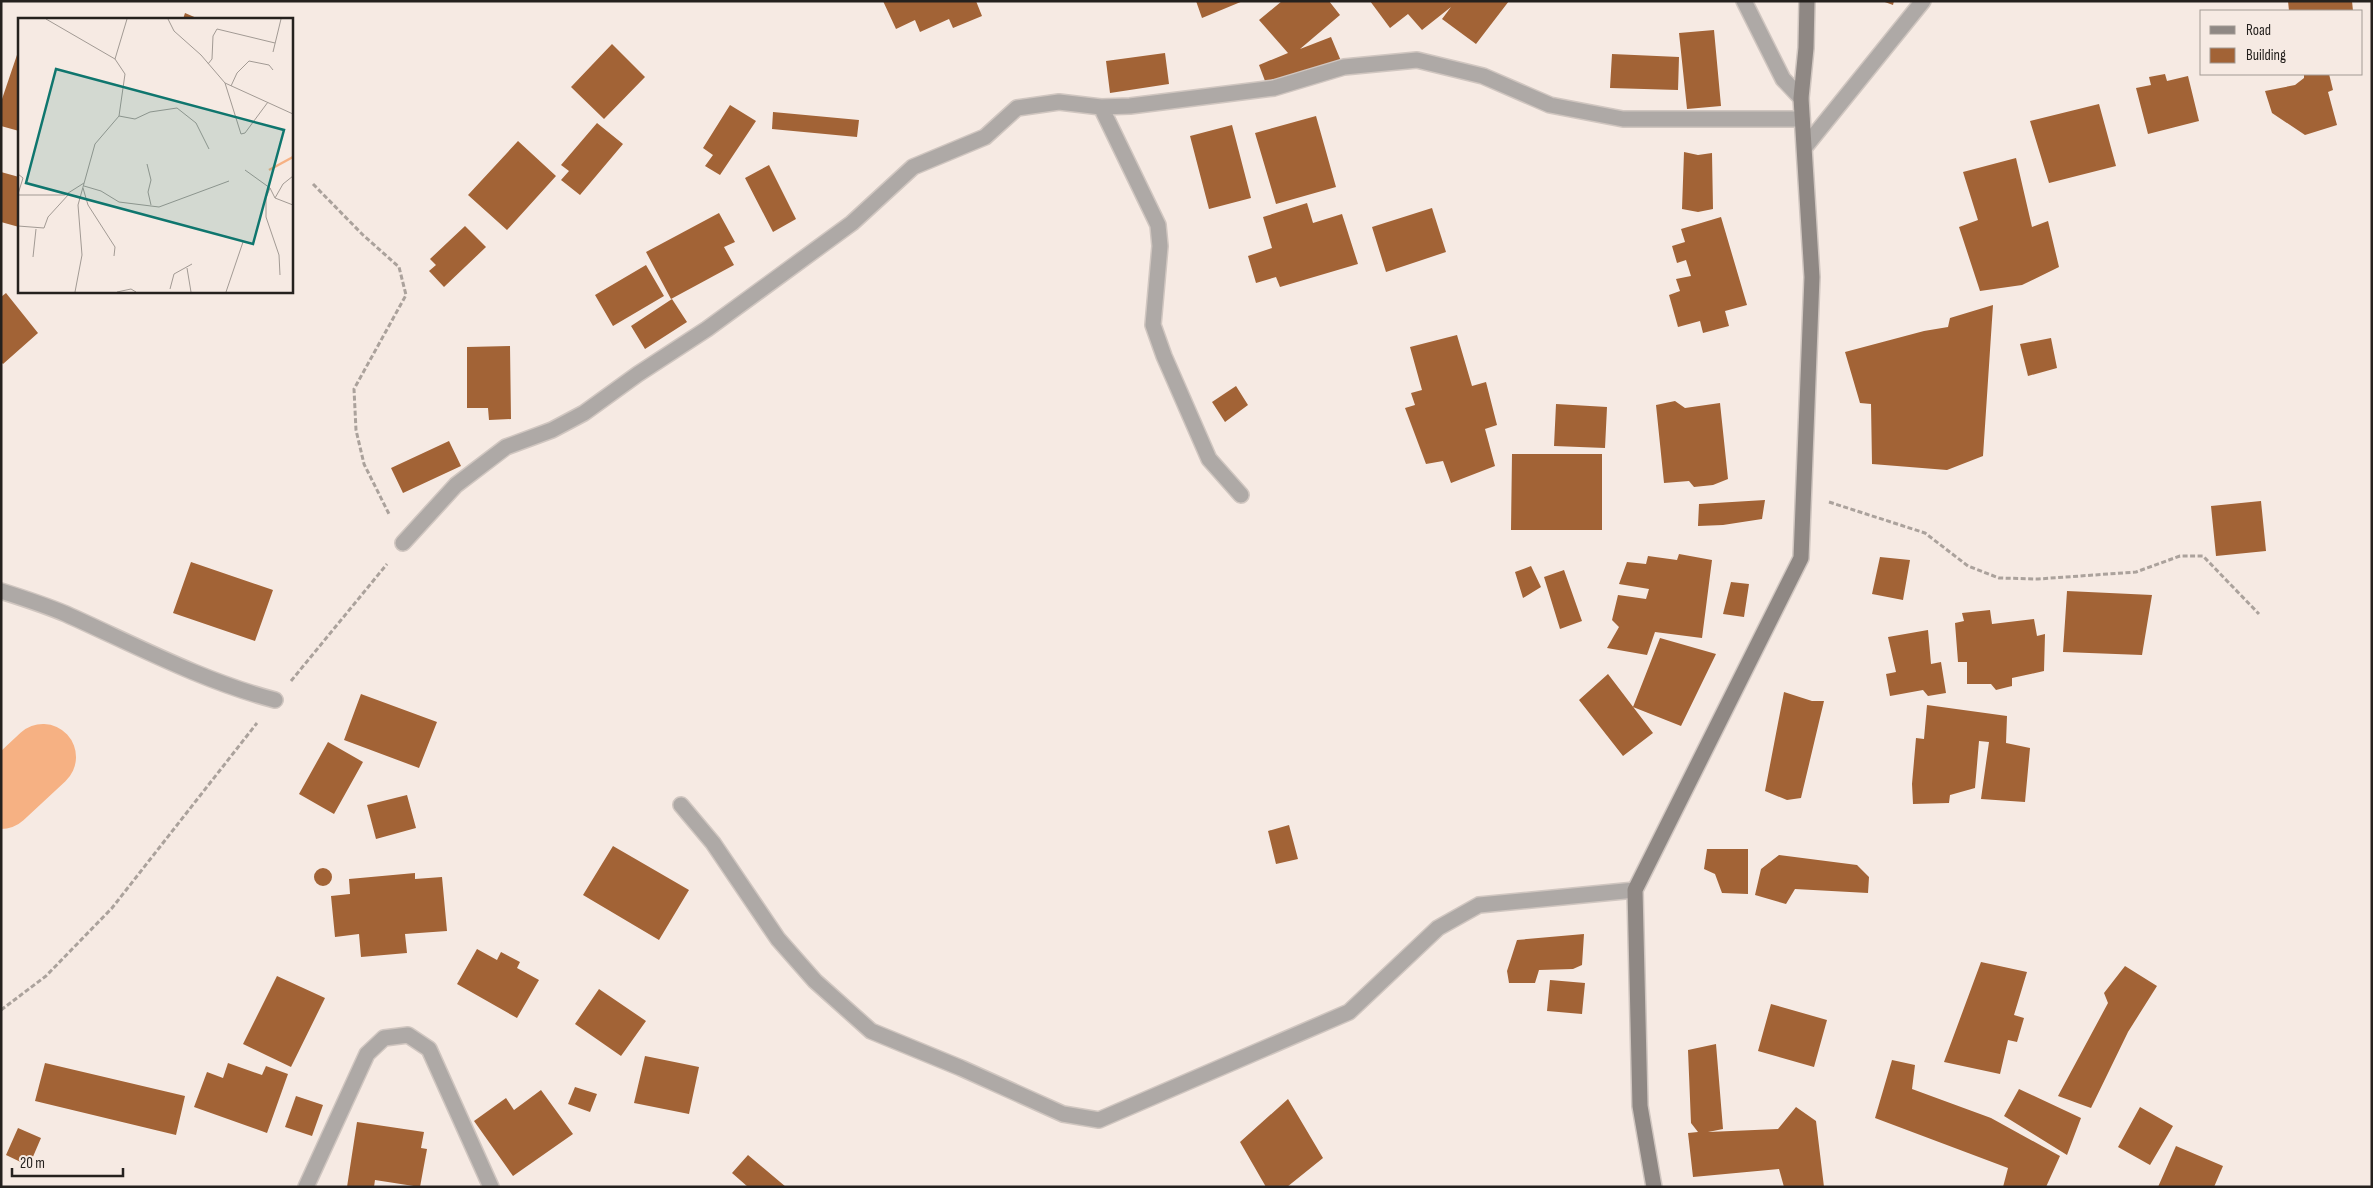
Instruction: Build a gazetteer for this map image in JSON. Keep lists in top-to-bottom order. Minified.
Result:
{"legend":["Road","Building"],"scale_bar":"20 m"}
